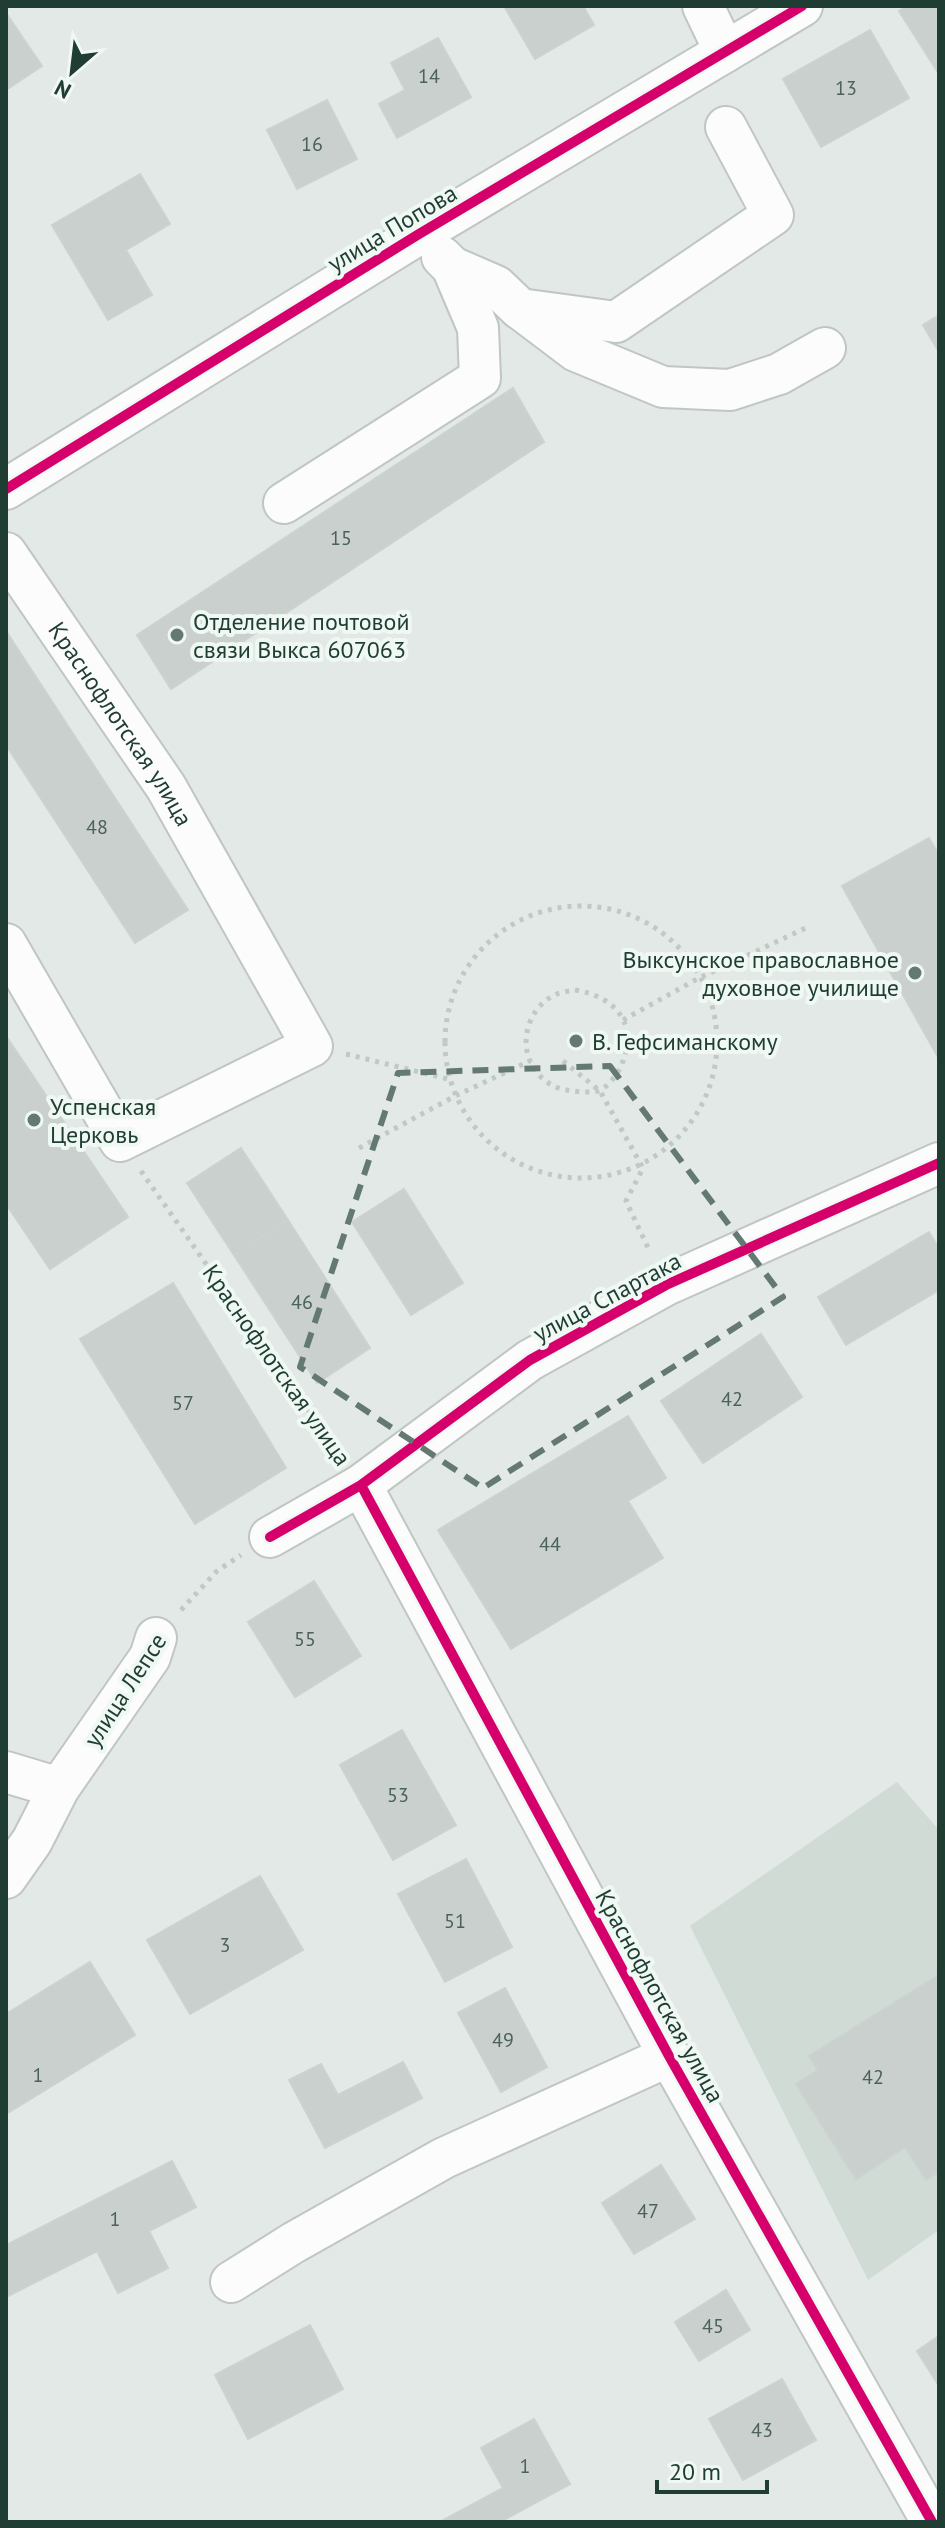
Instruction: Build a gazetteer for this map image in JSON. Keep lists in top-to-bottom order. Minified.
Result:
{"streets":{"street":["улица Попова","Краснофлотская улица","улица Спартака","улица Лепсе"]},"crossings":[["Краснофлотская улица","улица Спартака"]],"places":["Отделение почтовой связи Выкса 607063","Выксунское православное духовное училище","В. Гефсиманскому","Успенская Церковь"],"house_numbers":["14","13","16","15","48","46","42","57","44","55","53","51","3","49","1","42","47","1","45","43","1"],"scale_bar":"20 m","north":"bottom left"}
